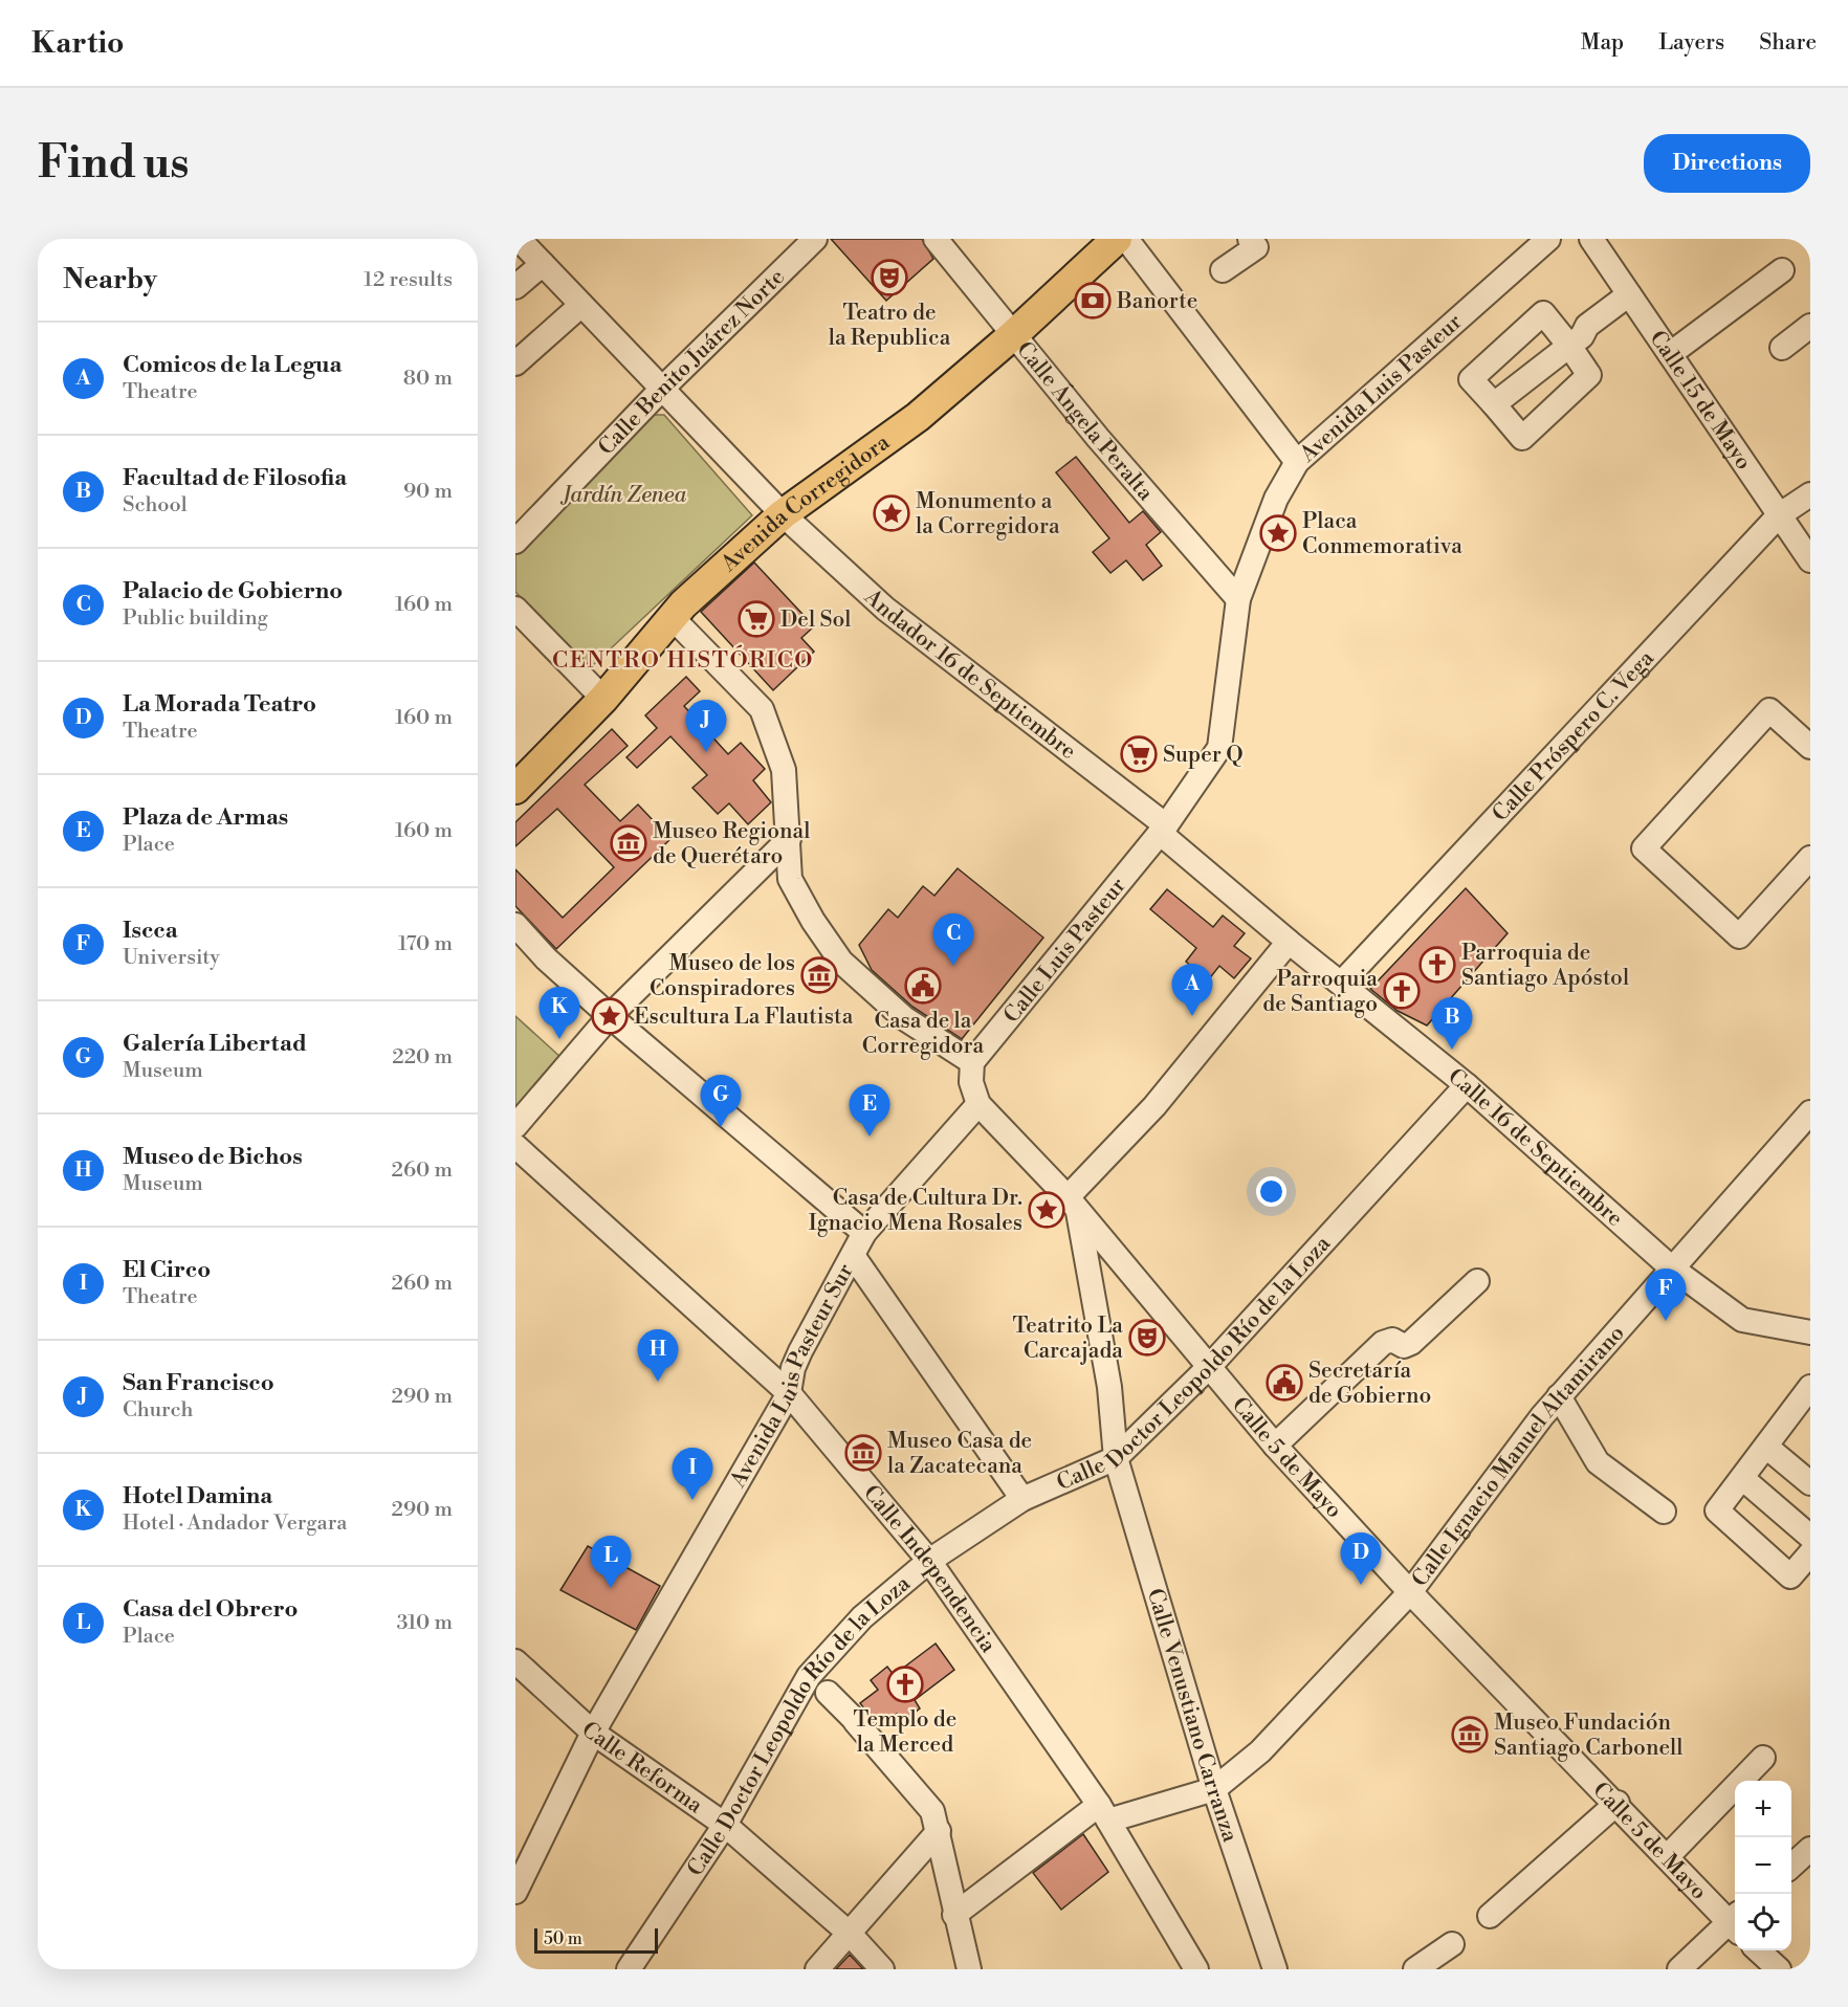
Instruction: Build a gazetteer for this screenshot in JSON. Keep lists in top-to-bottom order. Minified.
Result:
{"streets":{"main road":["Avenida Corregidora"],"street":["Calle Benito Juárez Norte","Avenida Luis Pasteur","Calle 15 de Mayo","Calle Ángela Peralta","Andador 16 de Septiembre","Calle Próspero C. Vega","Calle Luis Pasteur","Calle 16 de Septiembre","Calle Doctor Leopoldo Río de la Loza","Avenida Luis Pasteur Sur","Calle 5 de Mayo","Calle Ignacio Manuel Altamirano","Calle Independencia","Calle Venustiano Carranza","Calle Reforma"]},"crossings":[["Calle Benito Juárez Norte","Andador 16 de Septiembre"],["Avenida Luis Pasteur","Calle Ángela Peralta"],["Avenida Luis Pasteur","Andador 16 de Septiembre"],["Avenida Luis Pasteur","Calle Luis Pasteur"],["Avenida Luis Pasteur","Calle 16 de Septiembre"],["Calle 15 de Mayo","Calle Próspero C. Vega"],["Calle Ángela Peralta","Avenida Corregidora"],["Avenida Corregidora","Andador 16 de Septiembre"],["Andador 16 de Septiembre","Calle Luis Pasteur"],["Andador 16 de Septiembre","Calle 16 de Septiembre"],["Calle Próspero C. Vega","Calle 16 de Septiembre"],["Calle Luis Pasteur","Calle 16 de Septiembre"],["Calle 16 de Septiembre","Calle Doctor Leopoldo Río de la Loza"],["Calle 16 de Septiembre","Calle Ignacio Manuel Altamirano"],["Calle Doctor Leopoldo Río de la Loza","Calle 5 de Mayo"],["Calle Doctor Leopoldo Río de la Loza","Calle Independencia"],["Calle Doctor Leopoldo Río de la Loza","Calle Venustiano Carranza"],["Calle Doctor Leopoldo Río de la Loza","Calle Reforma"],["Avenida Luis Pasteur Sur","Calle 5 de Mayo"],["Avenida Luis Pasteur Sur","Calle Independencia"],["Avenida Luis Pasteur Sur","Calle Reforma"],["Calle 5 de Mayo","Calle Ignacio Manuel Altamirano"],["Calle 5 de Mayo","Calle Venustiano Carranza"],["Calle Ignacio Manuel Altamirano","Calle Venustiano Carranza"]],"districts":["CENTRO HISTÓRICO"],"parks":["Jardín Zenea"],"places":{"theatre":["Teatro de la Republica","Teatrito La Carcajada"],"bank":["Banorte"],"place":["Monumento a la Corregidora","Placa Conmemorativa","Escultura La Flautista","Casa de Cultura Dr. Ignacio Mena Rosales"],"supermarket":["Del Sol","Super Q"],"museum":["Museo Regional de Querétaro","Museo de los Conspiradores","Museo Casa de la Zacatecana","Museo Fundación Santiago Carbonell"],"church":["Parroquia de Santiago Apóstol","Parroquia de Santiago","Templo de la Merced"],"public building":["Casa de la Corregidora","Secretaría de Gobierno"]},"scale_bar":"50 m","page":{"header":"Kartio","nav":["Map","Layers","Share"],"buttons":"Directions","title":"Find us","heading":["Nearby","12 results"],"list":[{"mark":"A","name":"Comicos de la Legua","note":"Theatre","value":"80 m"},{"mark":"B","name":"Facultad de Filosofia","note":"School","value":"90 m"},{"mark":"C","name":"Palacio de Gobierno","note":"Public building","value":"160 m"},{"mark":"D","name":"La Morada Teatro","note":"Theatre","value":"160 m"},{"mark":"E","name":"Plaza de Armas","note":"Place","value":"160 m"},{"mark":"F","name":"Iscca","note":"University","value":"170 m"},{"mark":"G","name":"Galería Libertad","note":"Museum","value":"220 m"},{"mark":"H","name":"Museo de Bichos","note":"Museum","value":"260 m"},{"mark":"I","name":"El Circo","note":"Theatre","value":"260 m"},{"mark":"J","name":"San Francisco","note":"Church","value":"290 m"},{"mark":"K","name":"Hotel Damina","note":"Hotel · Andador Vergara","value":"290 m"},{"mark":"L","name":"Casa del Obrero","note":"Place","value":"310 m"}],"pins":["J","C","A","K","B","G","E","F","H","I","D","L"],"map_buttons":["+","−"],"scale":"50 m"}}
